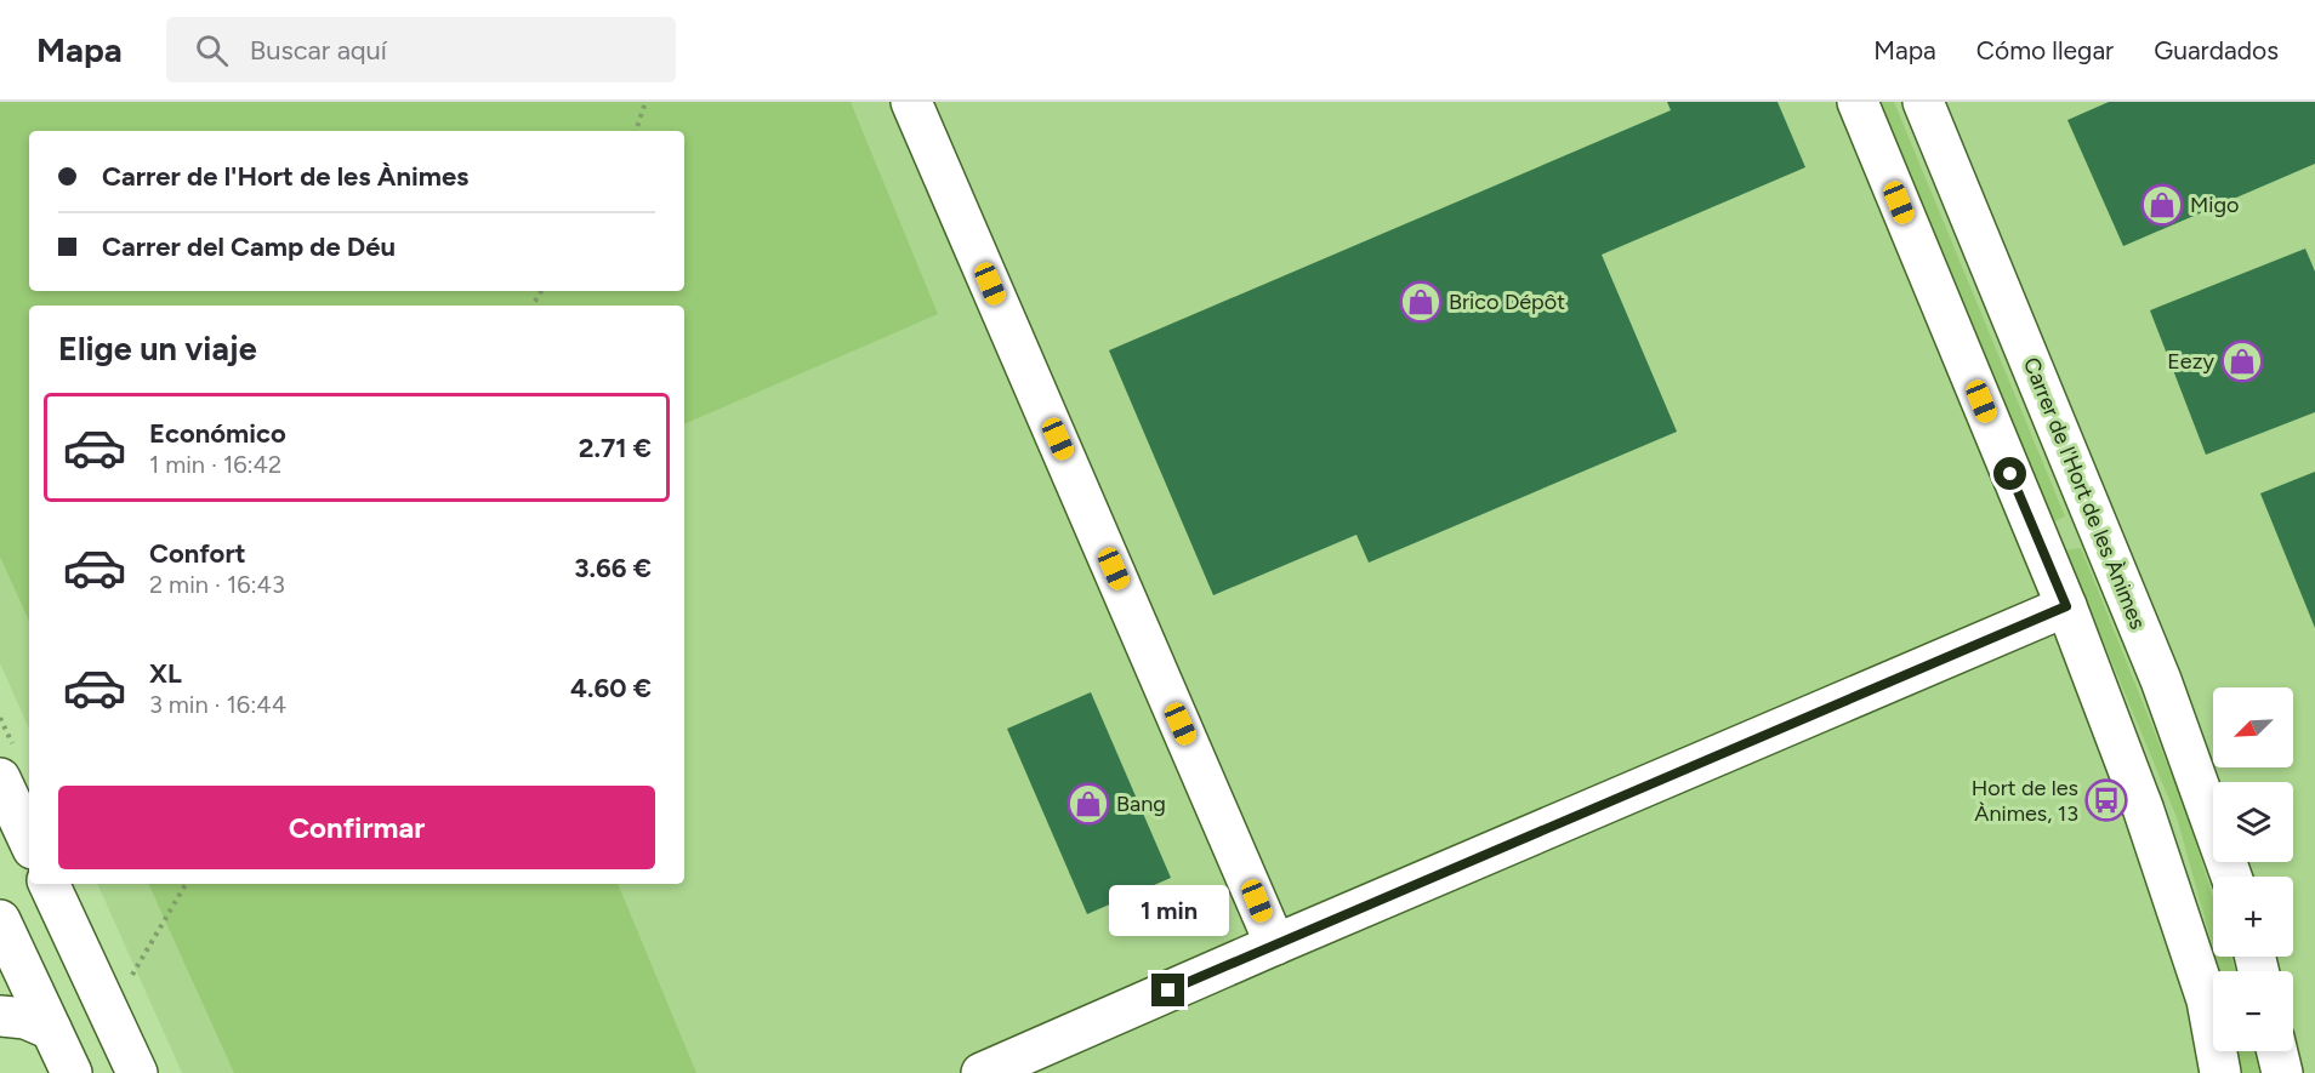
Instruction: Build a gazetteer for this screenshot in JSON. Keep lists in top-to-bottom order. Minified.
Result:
{"streets":{"main road":["Carrer de l'Hort de les Ànimes"]},"places":{"shop":["Migo","Brico Dépôt","Eezy","Bang"],"bus stop":["Hort de les Ànimes, 13"]},"north":"bottom left","page":{"header":"Mapa","search":"Buscar aquí","nav":["Mapa","Cómo llegar","Guardados"],"banner":["Carrer de l'Hort de les Ànimes","Carrer del Camp de Déu"],"heading":"Elige un viaje","list":[{"name":"Económico","note":"1 min · 16:42","value":"2.71 €"},{"name":"Confort","note":"2 min · 16:43","value":"3.66 €"},{"name":"XL","note":"3 min · 16:44","value":"4.60 €"}],"map_buttons":["+","−"],"buttons":"Confirmar","bubble":"1 min"}}
